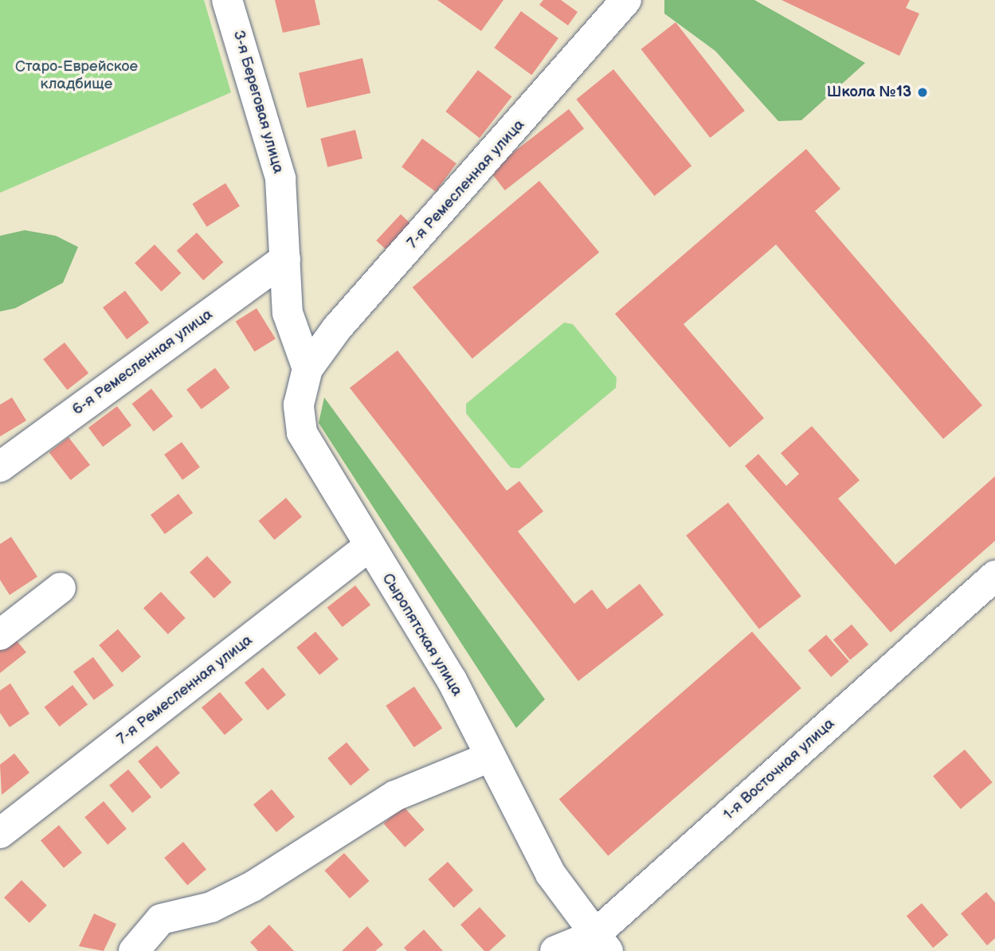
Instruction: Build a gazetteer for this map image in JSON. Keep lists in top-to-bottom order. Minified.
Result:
{"streets":{"street":["3-я Береговая улица","7-я Ремесленная улица","6-я Ремесленная улица","Сыропятская улица","1-я Восточная улица"]},"crossings":[["3-я Береговая улица","7-я Ремесленная улица"],["3-я Береговая улица","6-я Ремесленная улица"],["3-я Береговая улица","Сыропятская улица"],["7-я Ремесленная улица","Сыропятская улица"],["Сыропятская улица","1-я Восточная улица"]],"parks":["Старо-Еврейское кладбище"],"places":["Школа №13"]}
